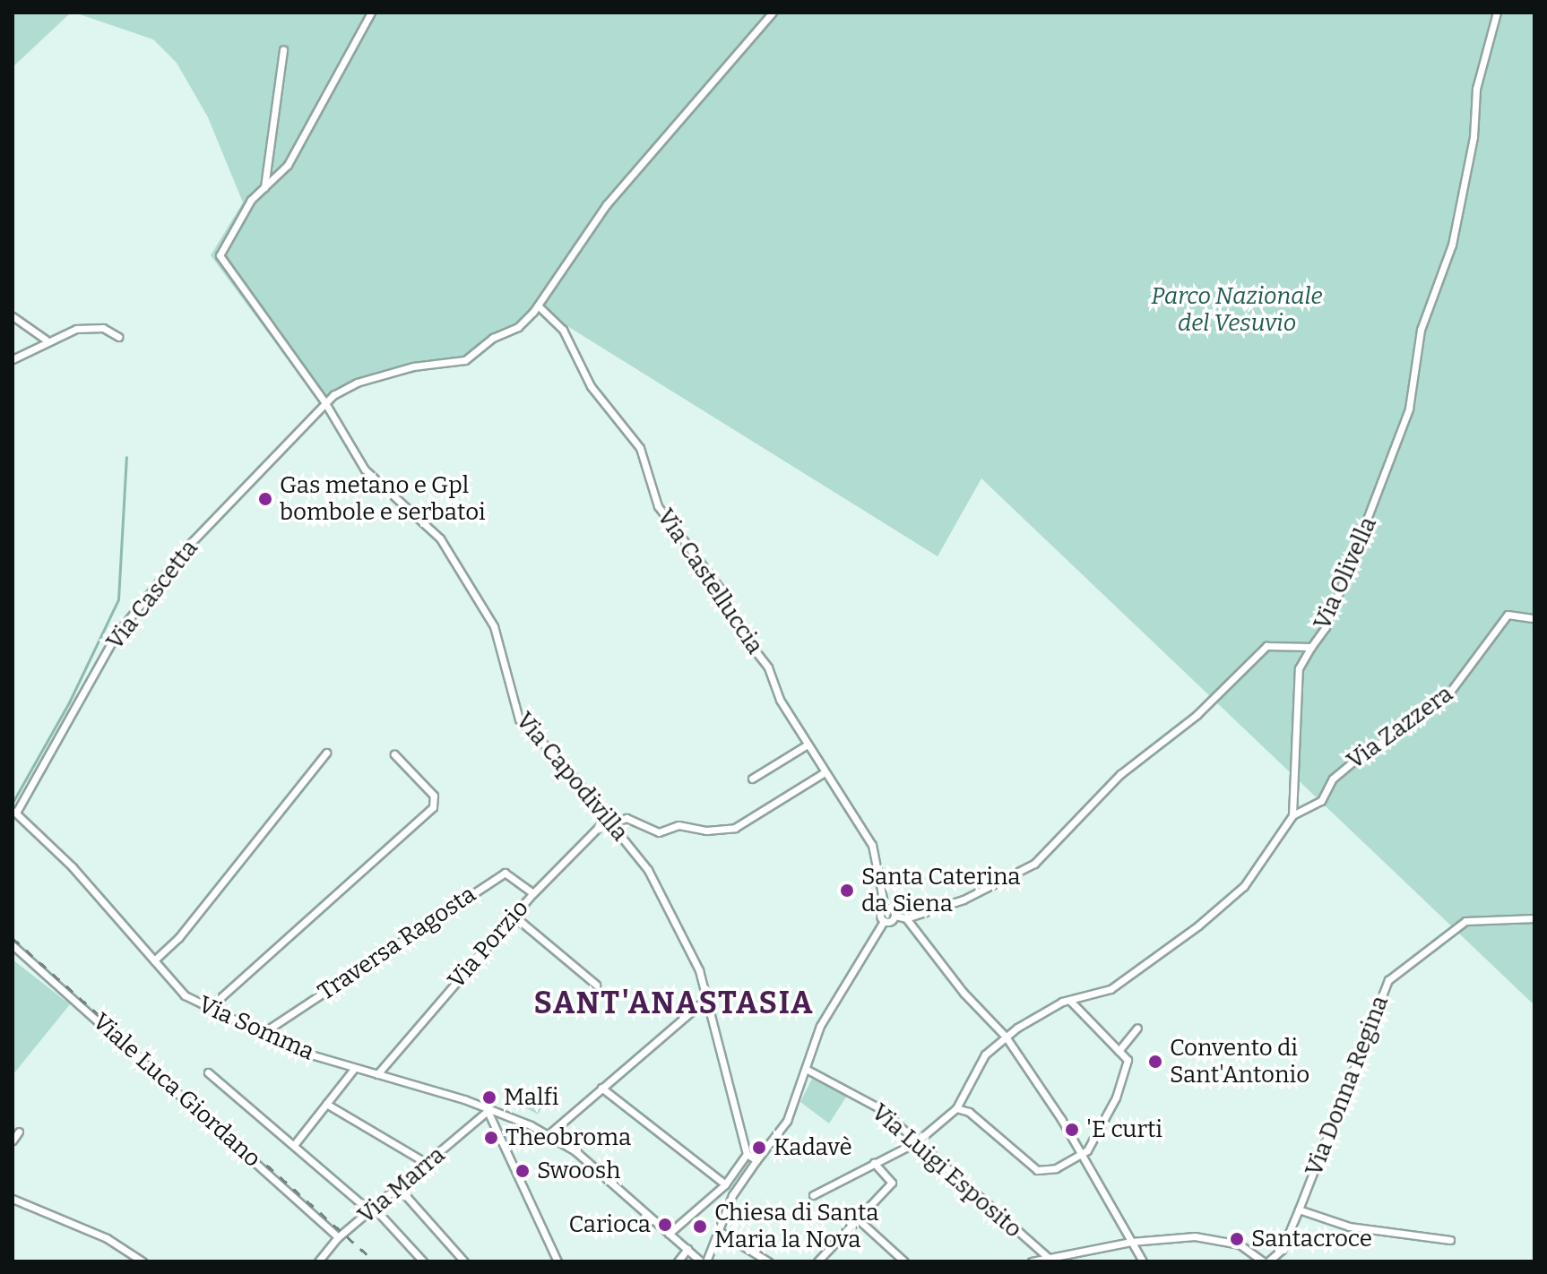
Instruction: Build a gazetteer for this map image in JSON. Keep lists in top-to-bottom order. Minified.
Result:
{"streets":{"street":["Via Olivella","Via Castelluccia","Via Cascetta","Via Zazzera","Via Capodivilla","Traversa Ragosta","Via Porzio","Via Somma","Via Donna Regina","Viale Luca Giordano","Via Luigi Esposito","Via Marra"]},"crossings":[["Via Castelluccia","Via Cascetta"],["Via Cascetta","Via Capodivilla"],["Via Cascetta","Via Somma"],["Via Capodivilla","Via Porzio"],["Traversa Ragosta","Via Porzio"],["Traversa Ragosta","Via Somma"],["Via Porzio","Via Somma"],["Via Somma","Via Marra"],["Viale Luca Giordano","Via Marra"]],"districts":["SANT'ANASTASIA"],"parks":["Parco Nazionale del Vesuvio"],"places":["Gas metano e Gpl bombole e serbatoi","Santa Caterina da Siena","Convento di Sant'Antonio","Malfi","'E curti","Theobroma","Kadavè","Swoosh","Carioca","Chiesa di Santa Maria la Nova","Santacroce"]}
